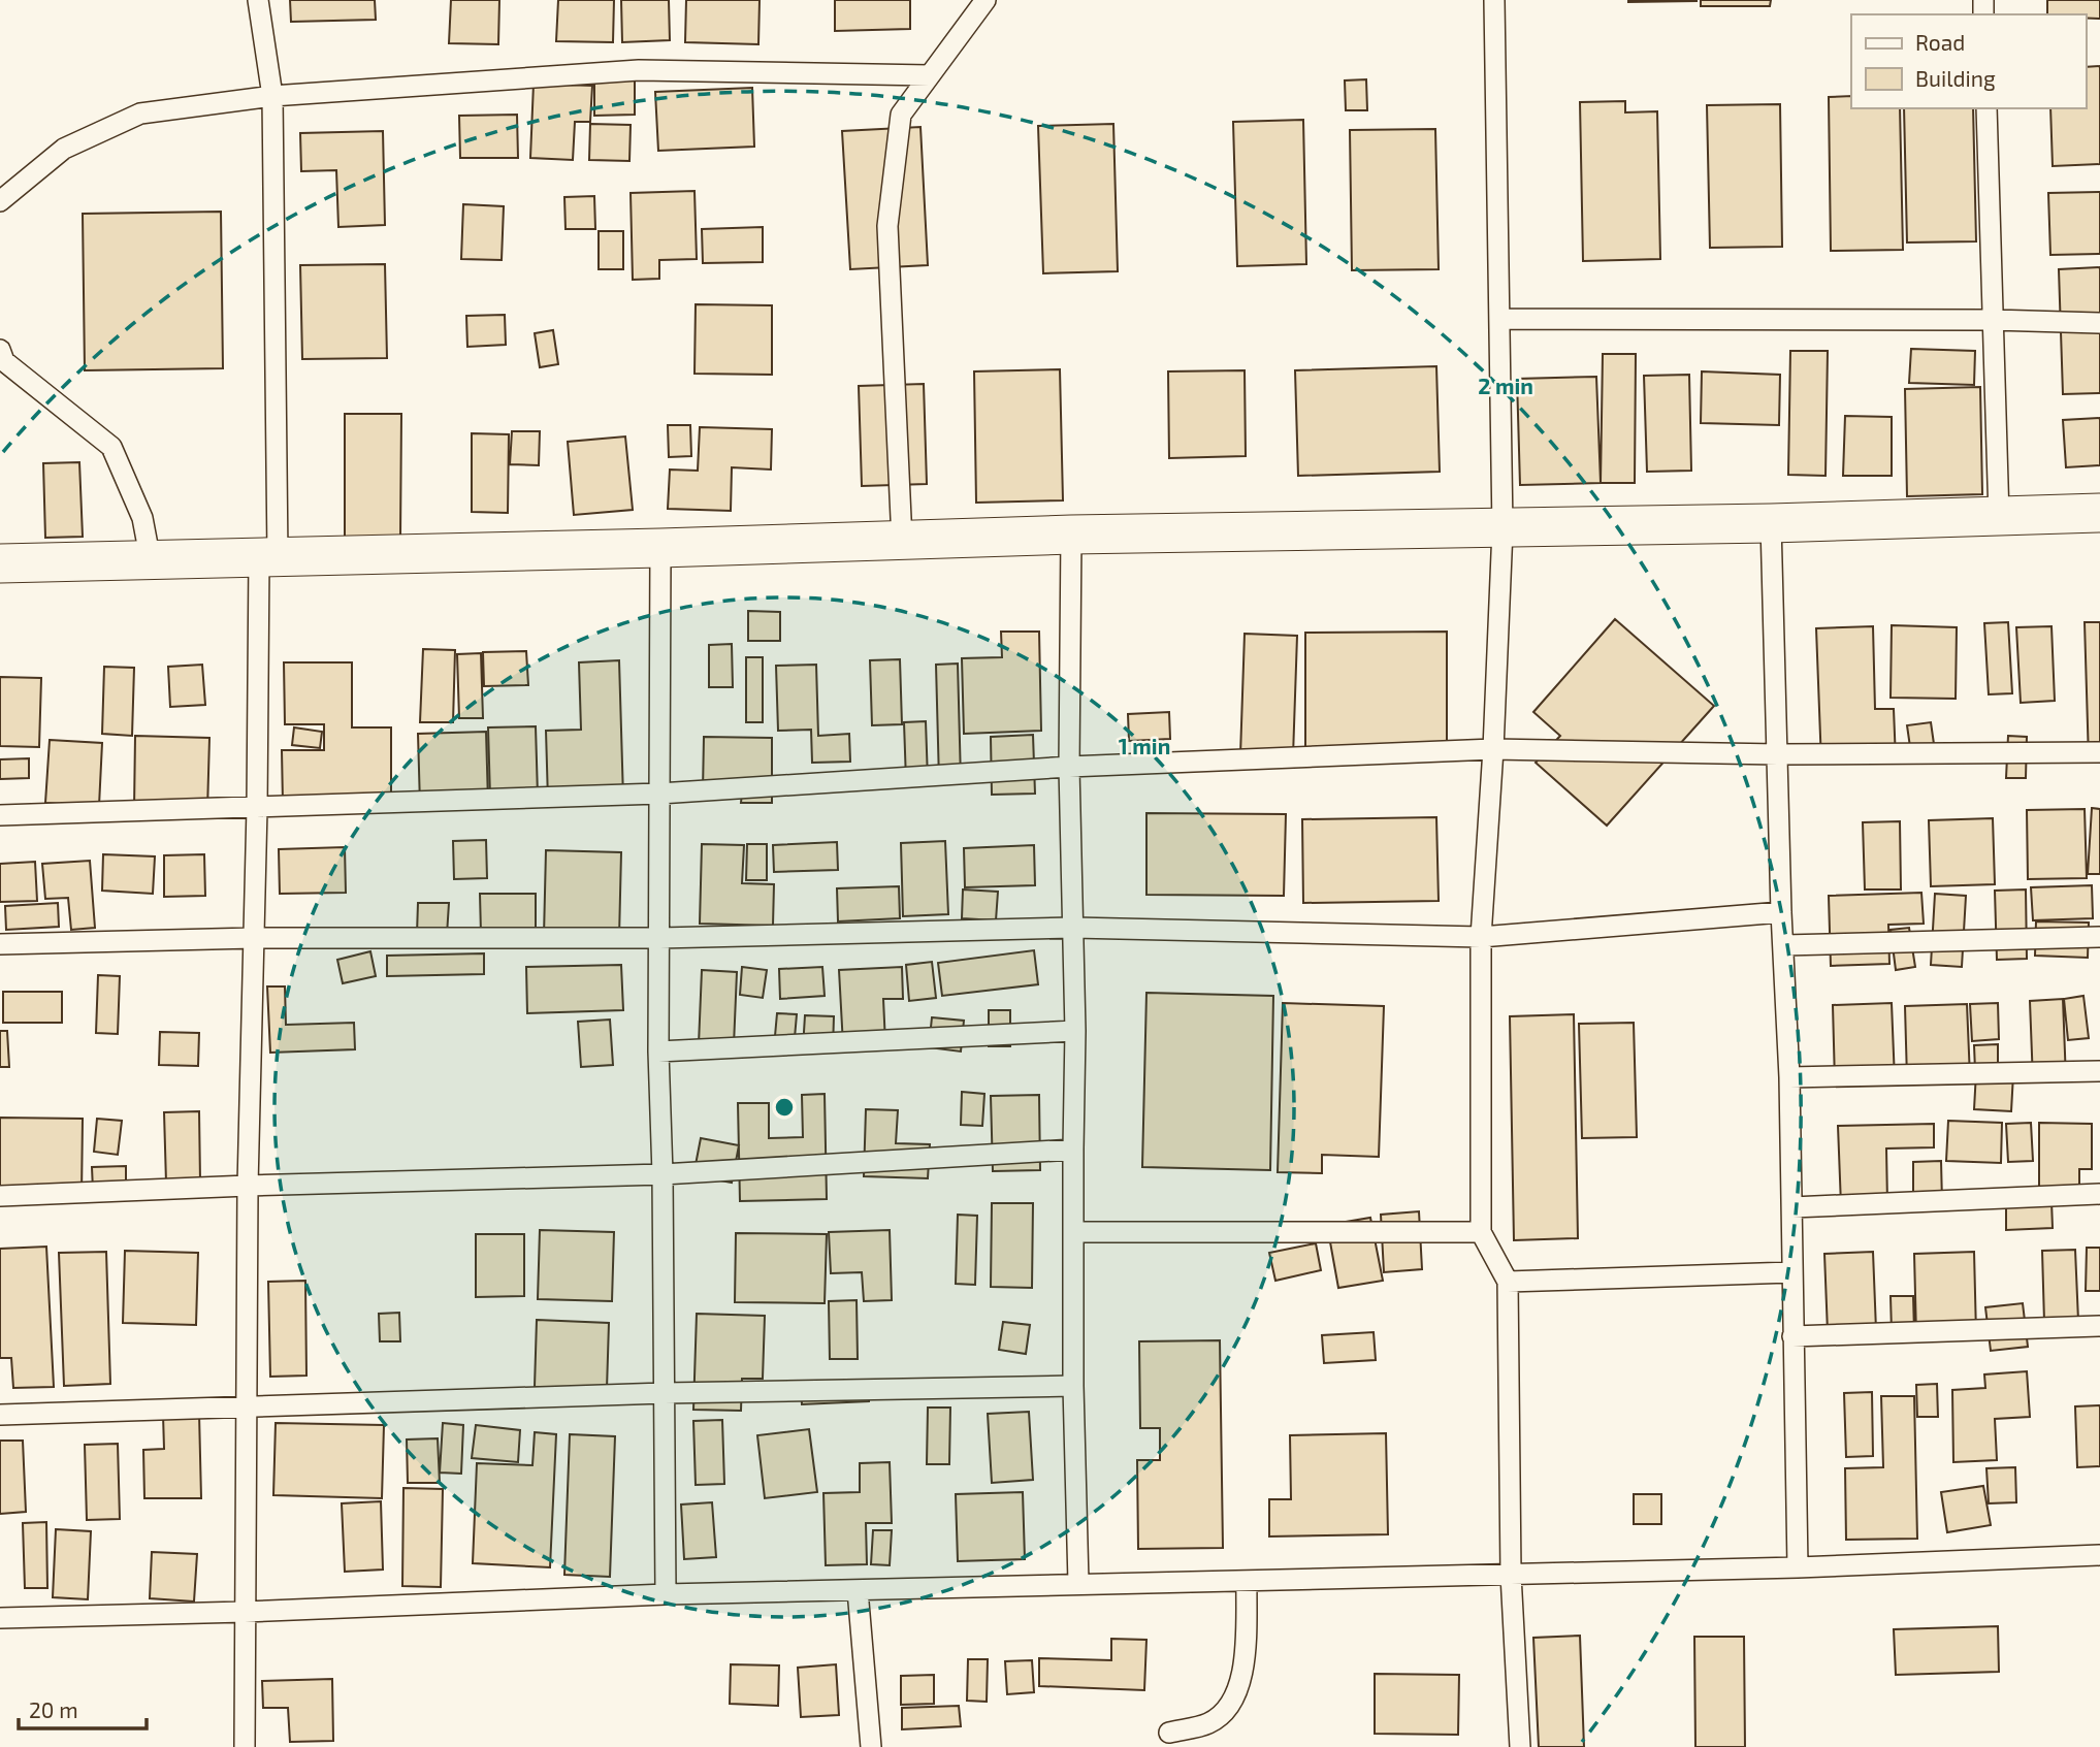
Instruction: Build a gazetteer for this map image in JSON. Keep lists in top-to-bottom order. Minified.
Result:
{"legend":["Road","Building"],"scale_bar":"20 m","rings":["2 min","1 min"]}
